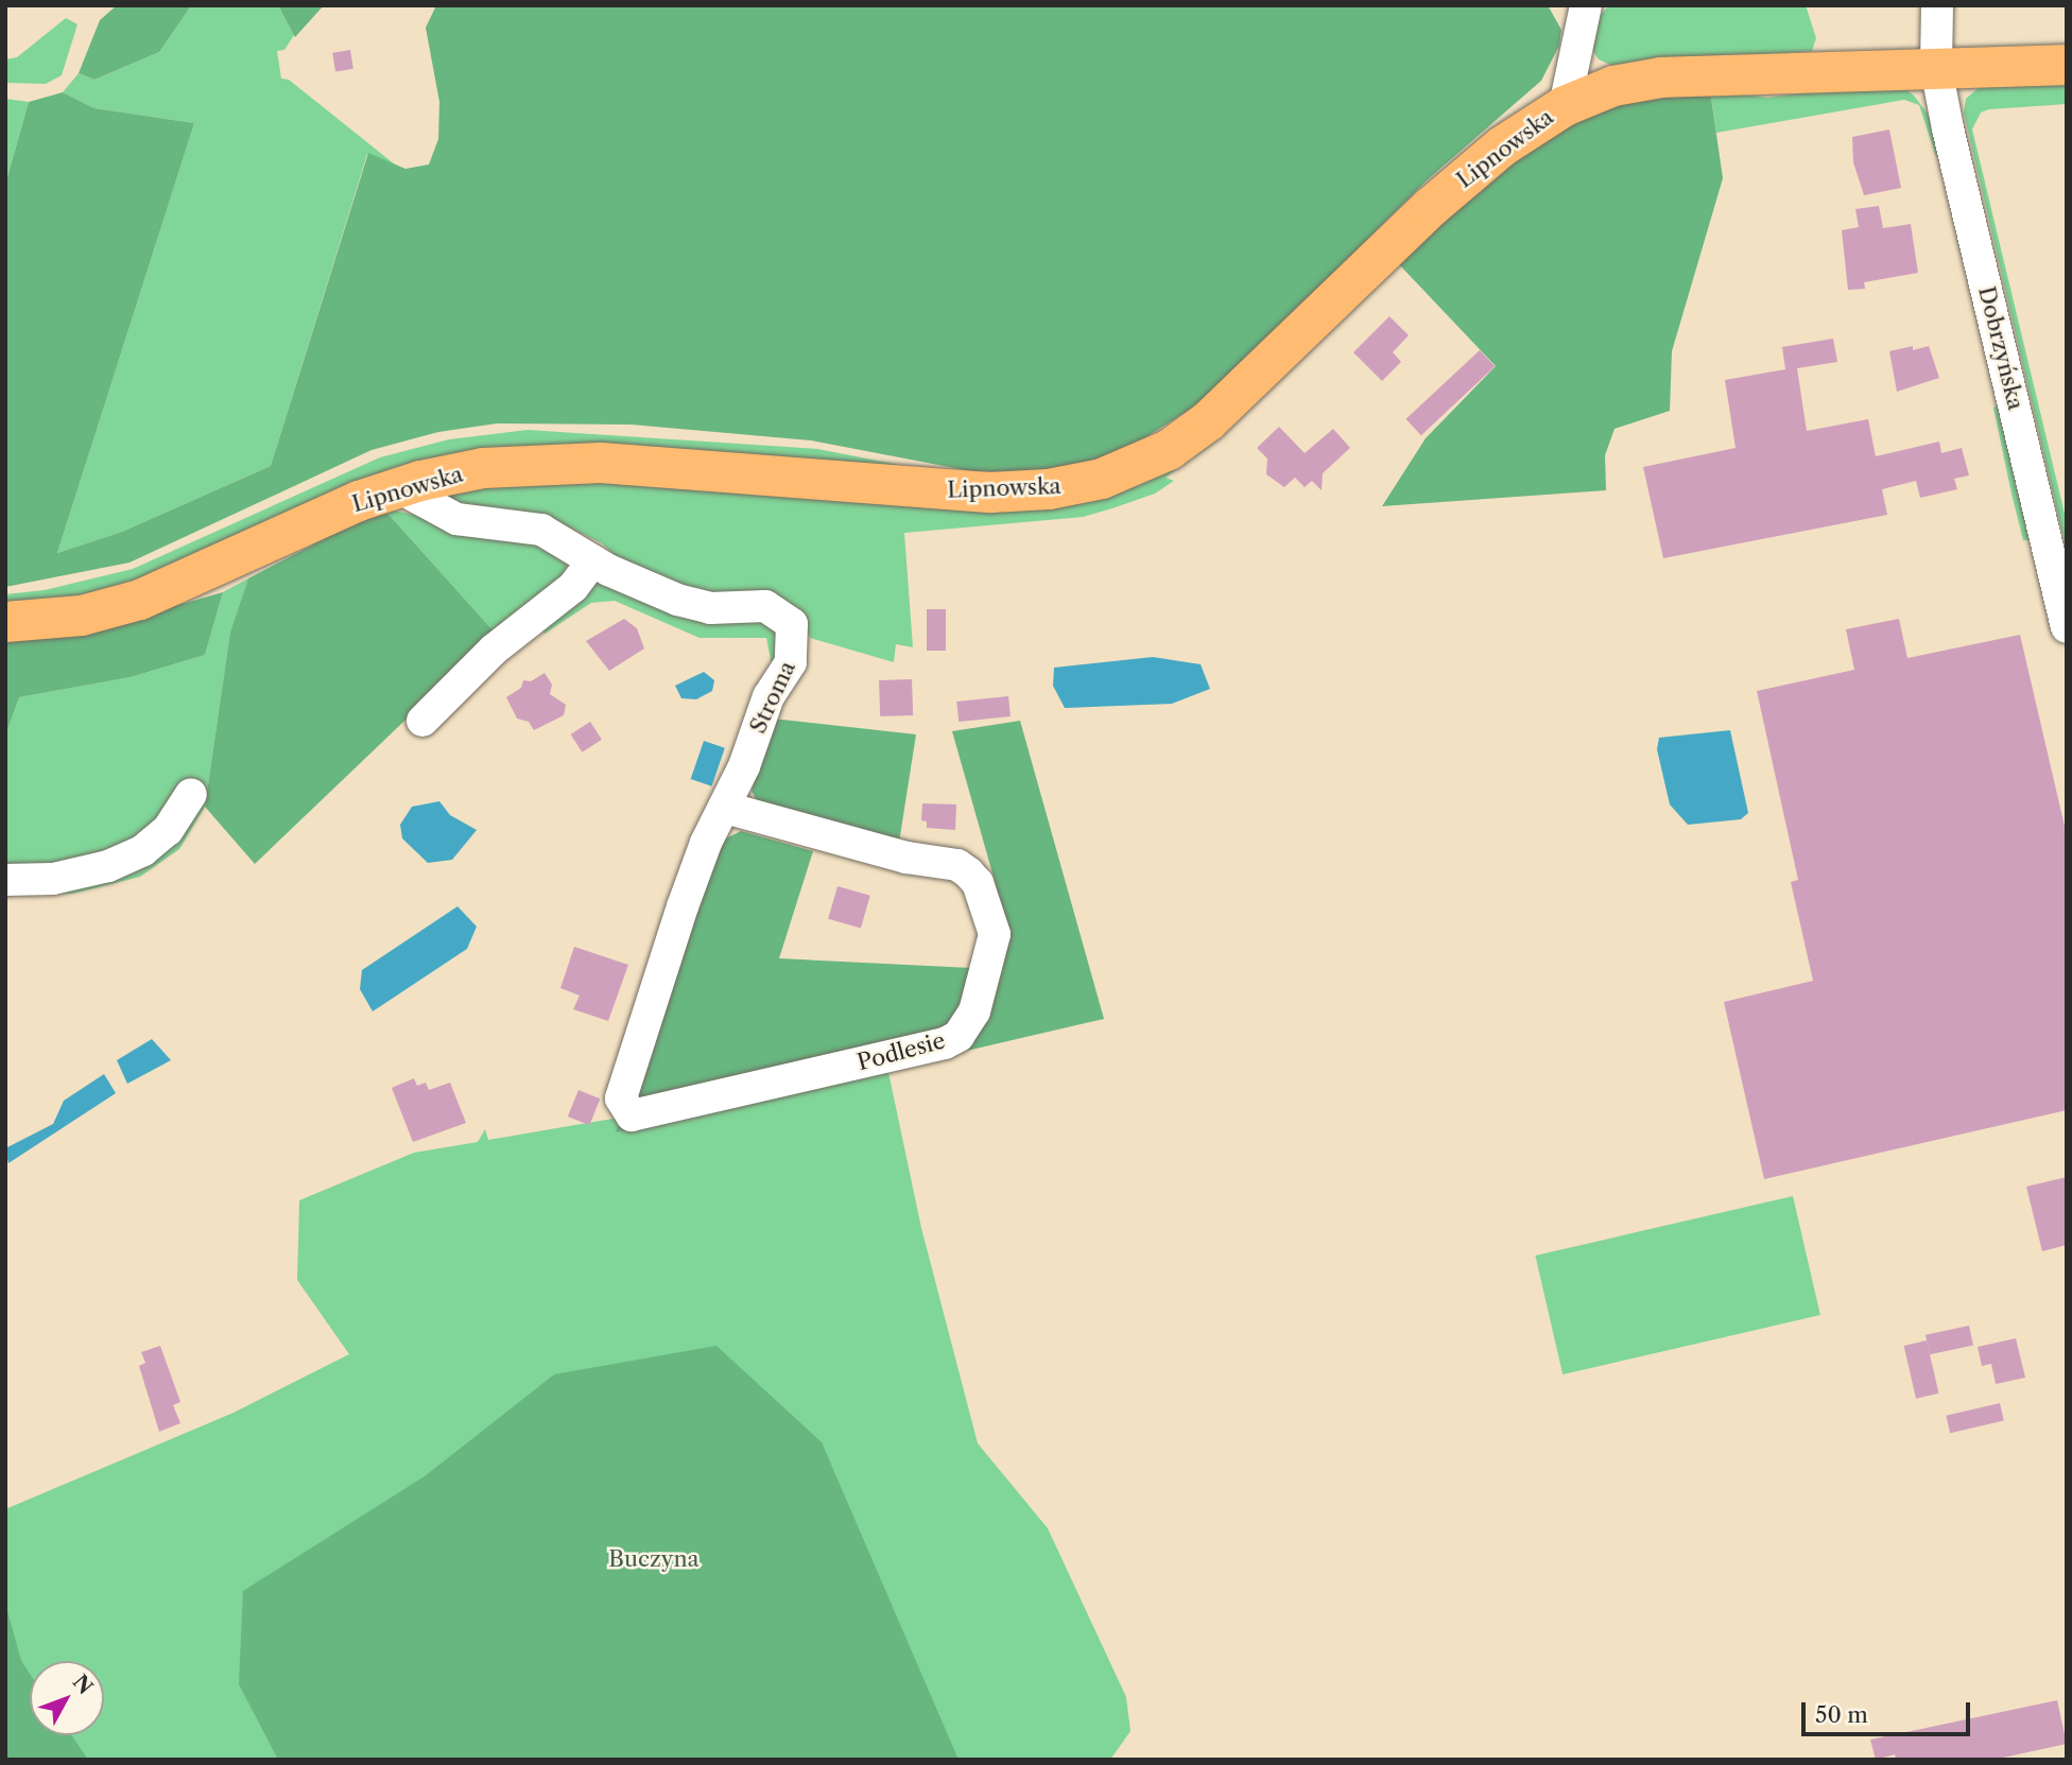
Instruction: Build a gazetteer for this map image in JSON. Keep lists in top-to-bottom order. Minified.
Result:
{"streets":{"main road":["Lipnowska"],"street":["Dobrzyńska","Stroma","Podlesie"]},"crossings":[["Lipnowska","Dobrzyńska"],["Lipnowska","Stroma"],["Stroma","Podlesie"]],"parks":["Buczyna"],"scale_bar":"50 m","north":"top right"}
